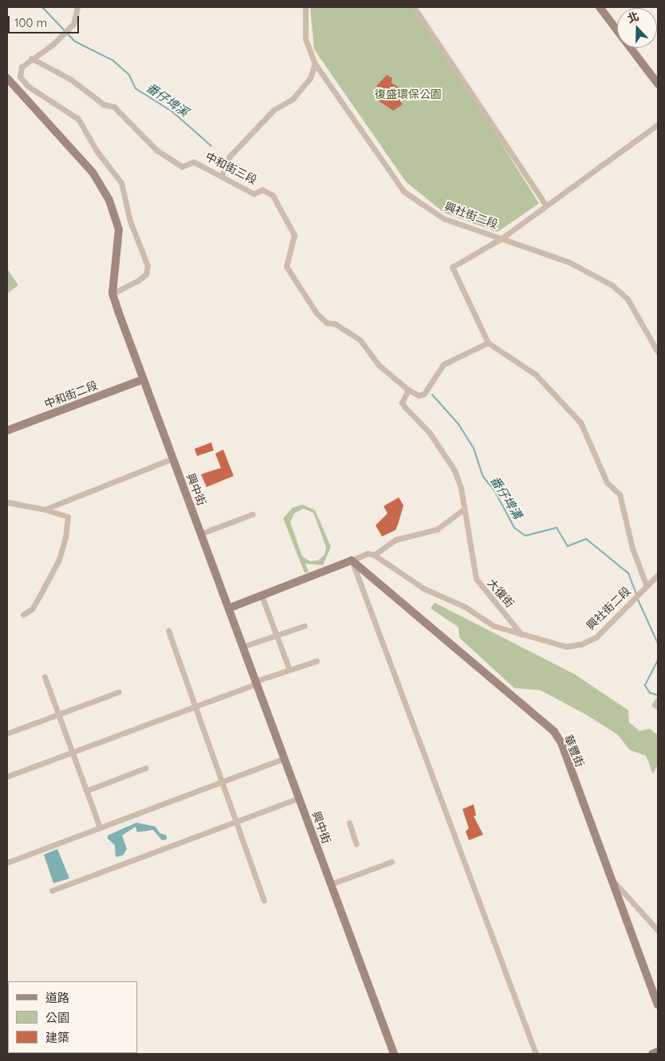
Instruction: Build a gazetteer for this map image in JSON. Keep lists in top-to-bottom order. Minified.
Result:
{"streets":{"street":["中和街三段","興社街二段","中和街二段","興中街","大復街","華豐街"]},"crossings":[["中和街三段","大復街"],["興社街二段","大復街"],["中和街二段","興中街"]],"water":["番仔埤溪","番仔埤溝"],"parks":["復盛環保公園"],"legend":["道路","公園","建築"],"scale_bar":"100 m","north":"top"}
